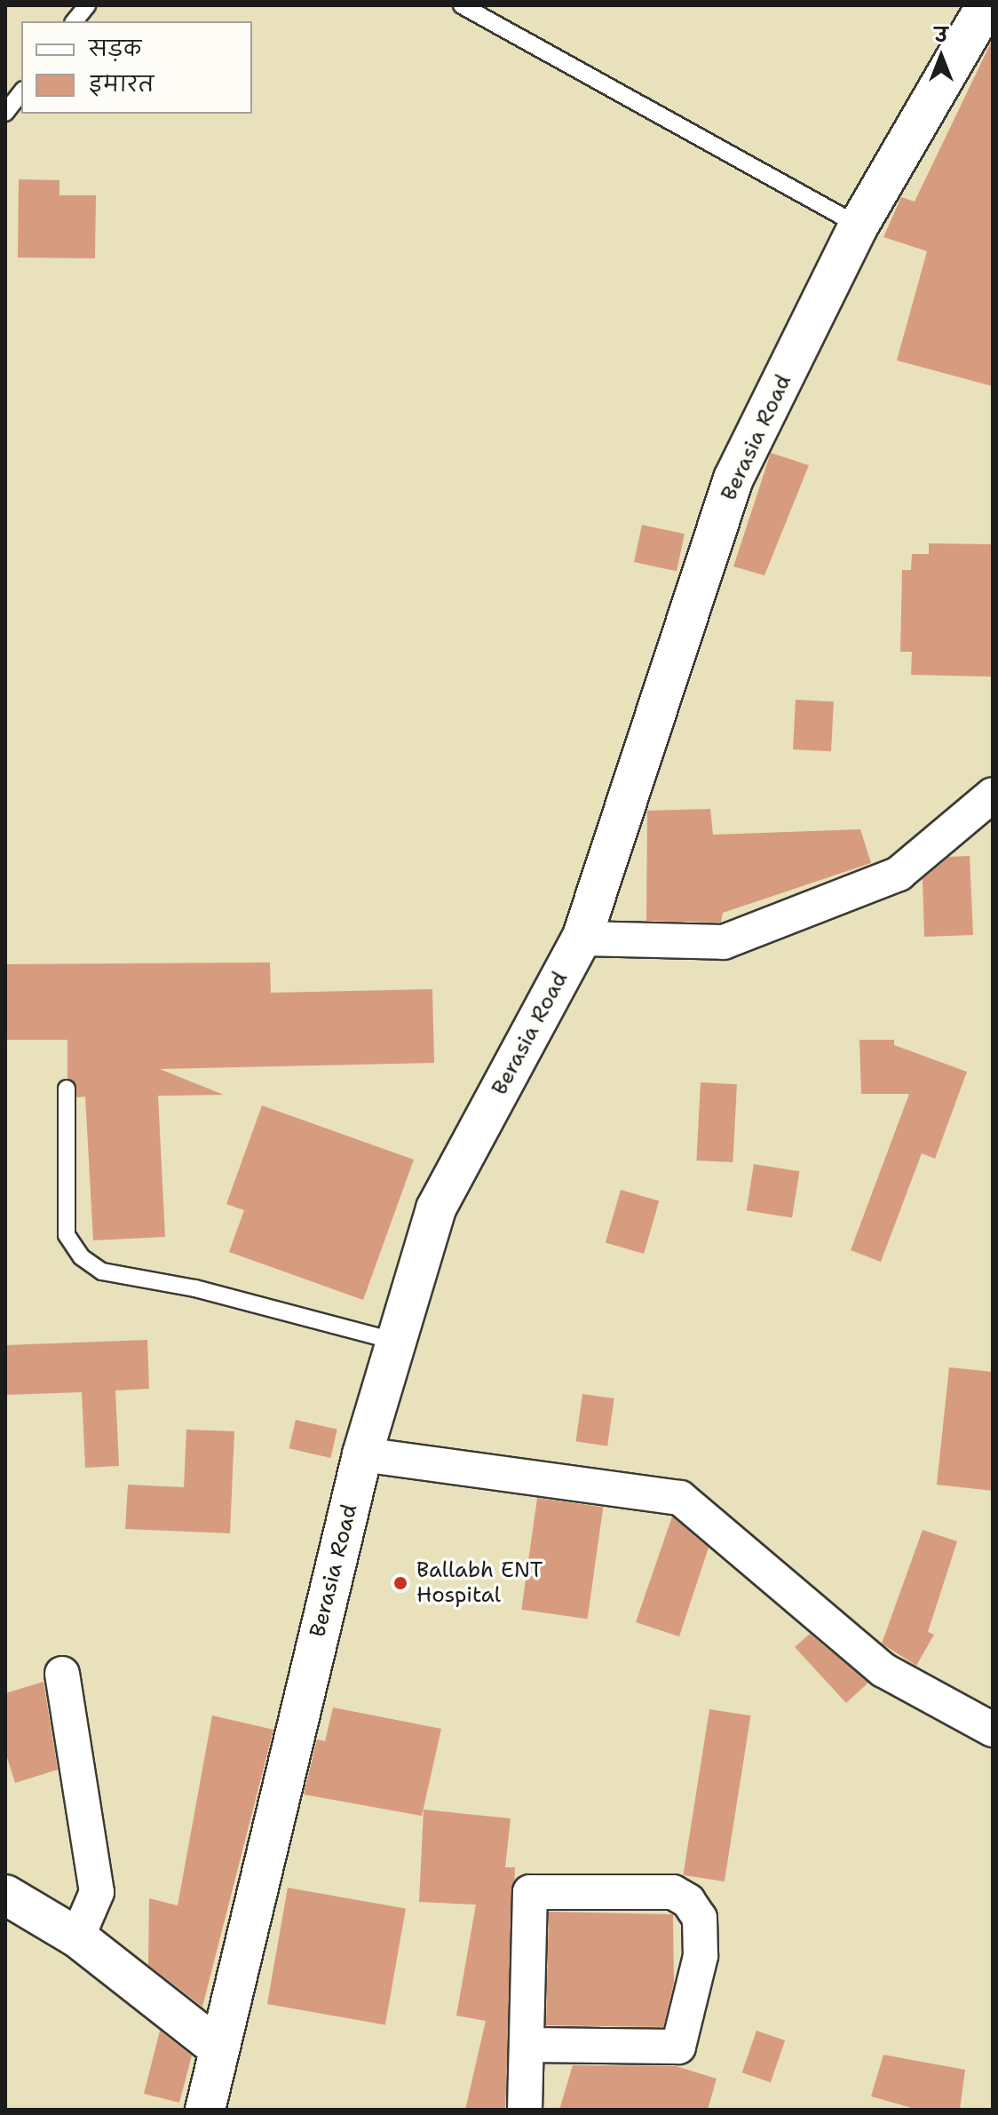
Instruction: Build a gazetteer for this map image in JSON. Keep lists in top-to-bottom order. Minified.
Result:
{"streets":{"street":["Berasia Road"]},"places":["Ballabh ENT Hospital"],"legend":["सड़क","इमारत"],"north":"top"}
